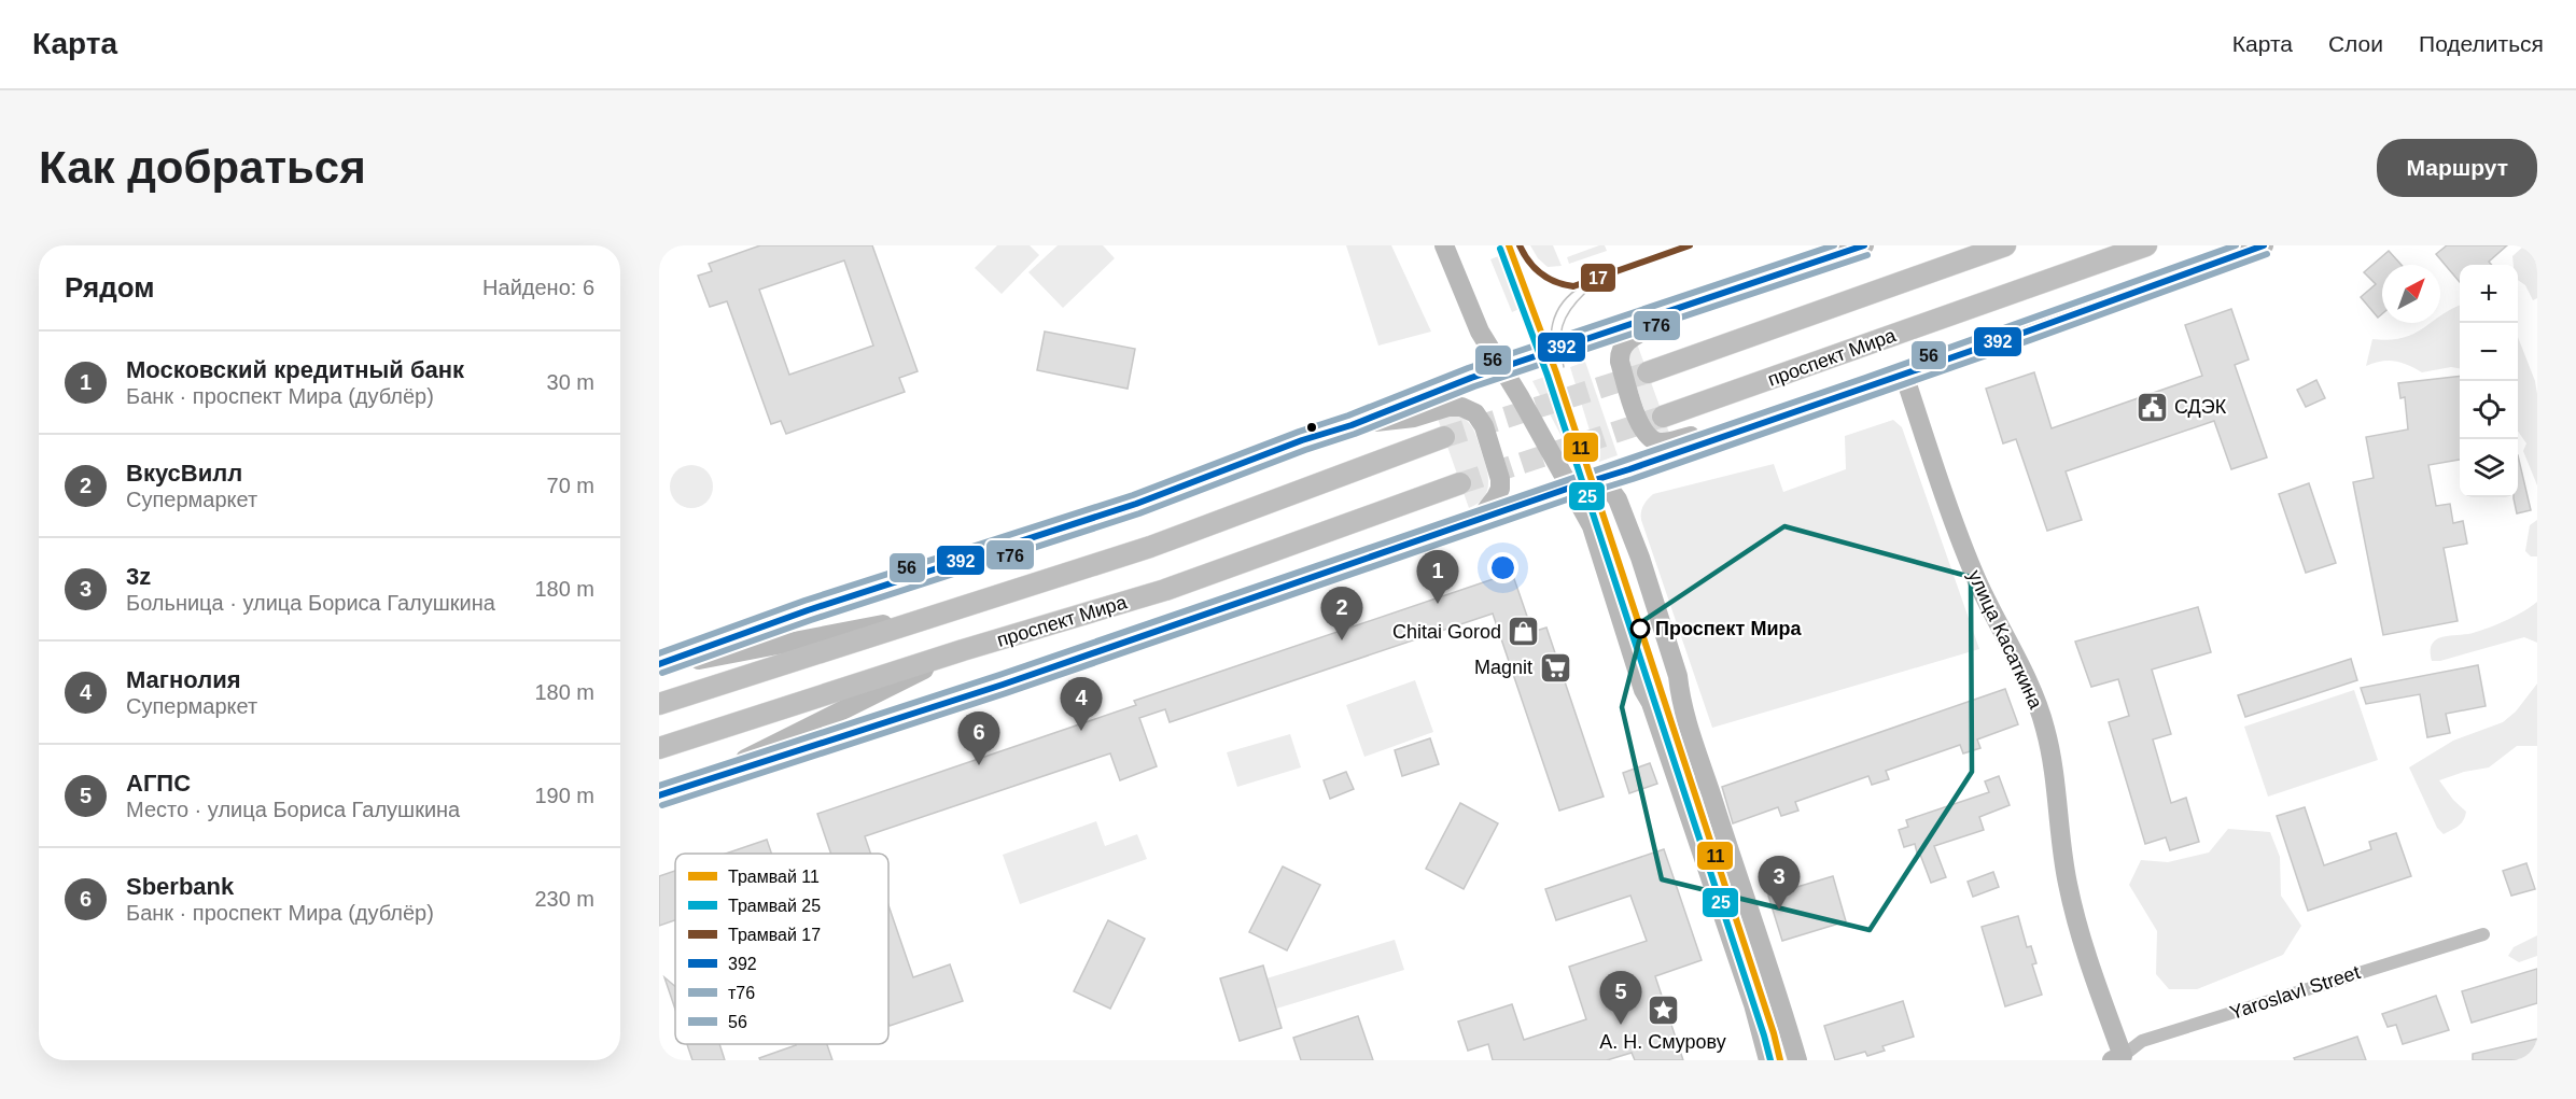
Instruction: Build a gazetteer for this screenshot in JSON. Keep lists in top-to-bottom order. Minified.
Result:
{"streets":{"main road":["проспект Мира","улица Касаткина"],"street":["Yaroslavl Street"]},"crossings":[["улица Касаткина","Yaroslavl Street"]],"places":{"public building":["СДЭК"],"other":["Проспект Мира"],"shop":["Chitai Gorod"],"supermarket":["Magnit"],"place":["А. Н. Смурову"]},"lines":["tram line 11","tram line 17","transit line 392","transit line 56","tram line 25","transit line т76"],"legend":["Трамвай 11","Трамвай 25","Трамвай 17","392","т76","56"],"north":"top right","page":{"header":"Карта","nav":["Карта","Слои","Поделиться"],"buttons":"Маршрут","title":"Как добраться","heading":["Рядом","Найдено: 6"],"map_buttons":["+","−"],"list":[{"mark":"1","name":"Московский кредитный банк","note":"Банк · проспект Мира (дублёр)","value":"30 m"},{"mark":"2","name":"ВкусВилл","note":"Супермаркет","value":"70 m"},{"mark":"3","name":"3z","note":"Больница · улица Бориса Галушкина","value":"180 m"},{"mark":"4","name":"Магнолия","note":"Супермаркет","value":"180 m"},{"mark":"5","name":"АГПС","note":"Место · улица Бориса Галушкина","value":"190 m"},{"mark":"6","name":"Sberbank","note":"Банк · проспект Мира (дублёр)","value":"230 m"}],"pins":["1","2","4","6","3","5"]}}
